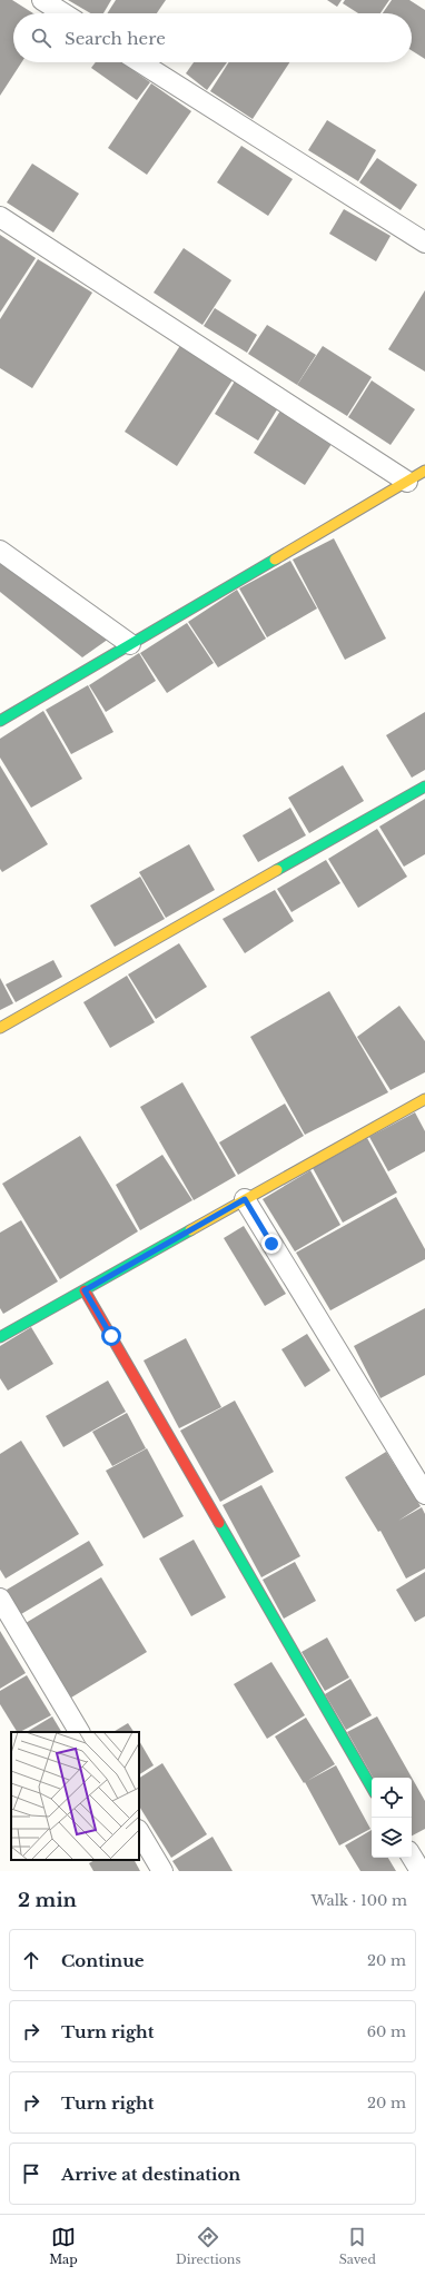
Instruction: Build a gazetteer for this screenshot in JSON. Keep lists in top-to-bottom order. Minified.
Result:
{"page":{"search":"Search here","heading":["2 min","Walk · 100 m"],"list":[["Continue","20 m"],["Turn right","60 m"],["Turn right","20 m"],"Arrive at destination"],"nav":["Map","Directions","Saved"]}}
